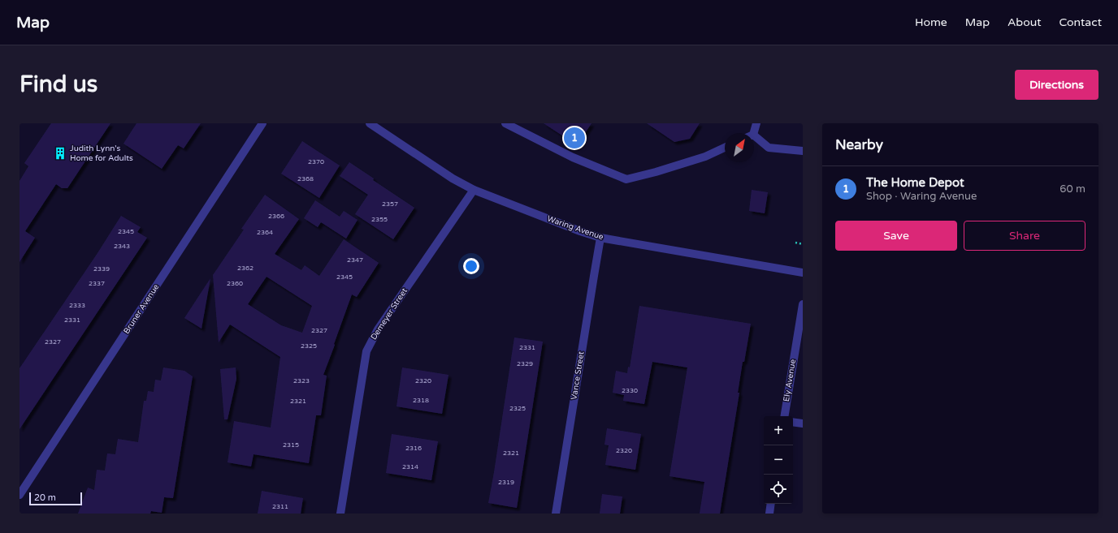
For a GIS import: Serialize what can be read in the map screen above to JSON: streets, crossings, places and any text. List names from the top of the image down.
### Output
{
  "streets": {
    "street": [
      "Waring Avenue",
      "Bruner Avenue",
      "Demeyer Street",
      "Vance Street",
      "Ely Avenue"
    ]
  },
  "crossings": [
    ["Waring Avenue", "Demeyer Street"],
    ["Waring Avenue", "Vance Street"]
  ],
  "places": {
    "building": ["Judith Lynn's Home for Adults"]
  },
  "house_numbers": [
    "2370",
    "2368",
    "2357",
    "2366",
    "2355",
    "2345",
    "2364",
    "2343",
    "2347",
    "2362",
    "2339",
    "2345",
    "2337",
    "2360",
    "2333",
    "2331",
    "2327",
    "2327",
    "2325",
    "2331",
    "2329",
    "2323",
    "2320",
    "2330",
    "2318",
    "2321",
    "2325",
    "2315",
    "2316",
    "2320",
    "2321",
    "2314",
    "2319",
    "2311"
  ],
  "scale_bar": "20 m",
  "north": "top right",
  "page": {
    "header": "Map",
    "nav": [
      "Home",
      "Map",
      "About",
      "Contact"
    ],
    "buttons": [
      "Directions",
      ["Save", "Share"]
    ],
    "title": "Find us",
    "heading": "Nearby",
    "pins": "1",
    "list": [
      {
        "mark": "1",
        "name": "The Home Depot",
        "note": "Shop · Waring Avenue",
        "value": "60 m"
      }
    ],
    "map_buttons": ["+", "−"],
    "scale": "20 m"
  }
}
